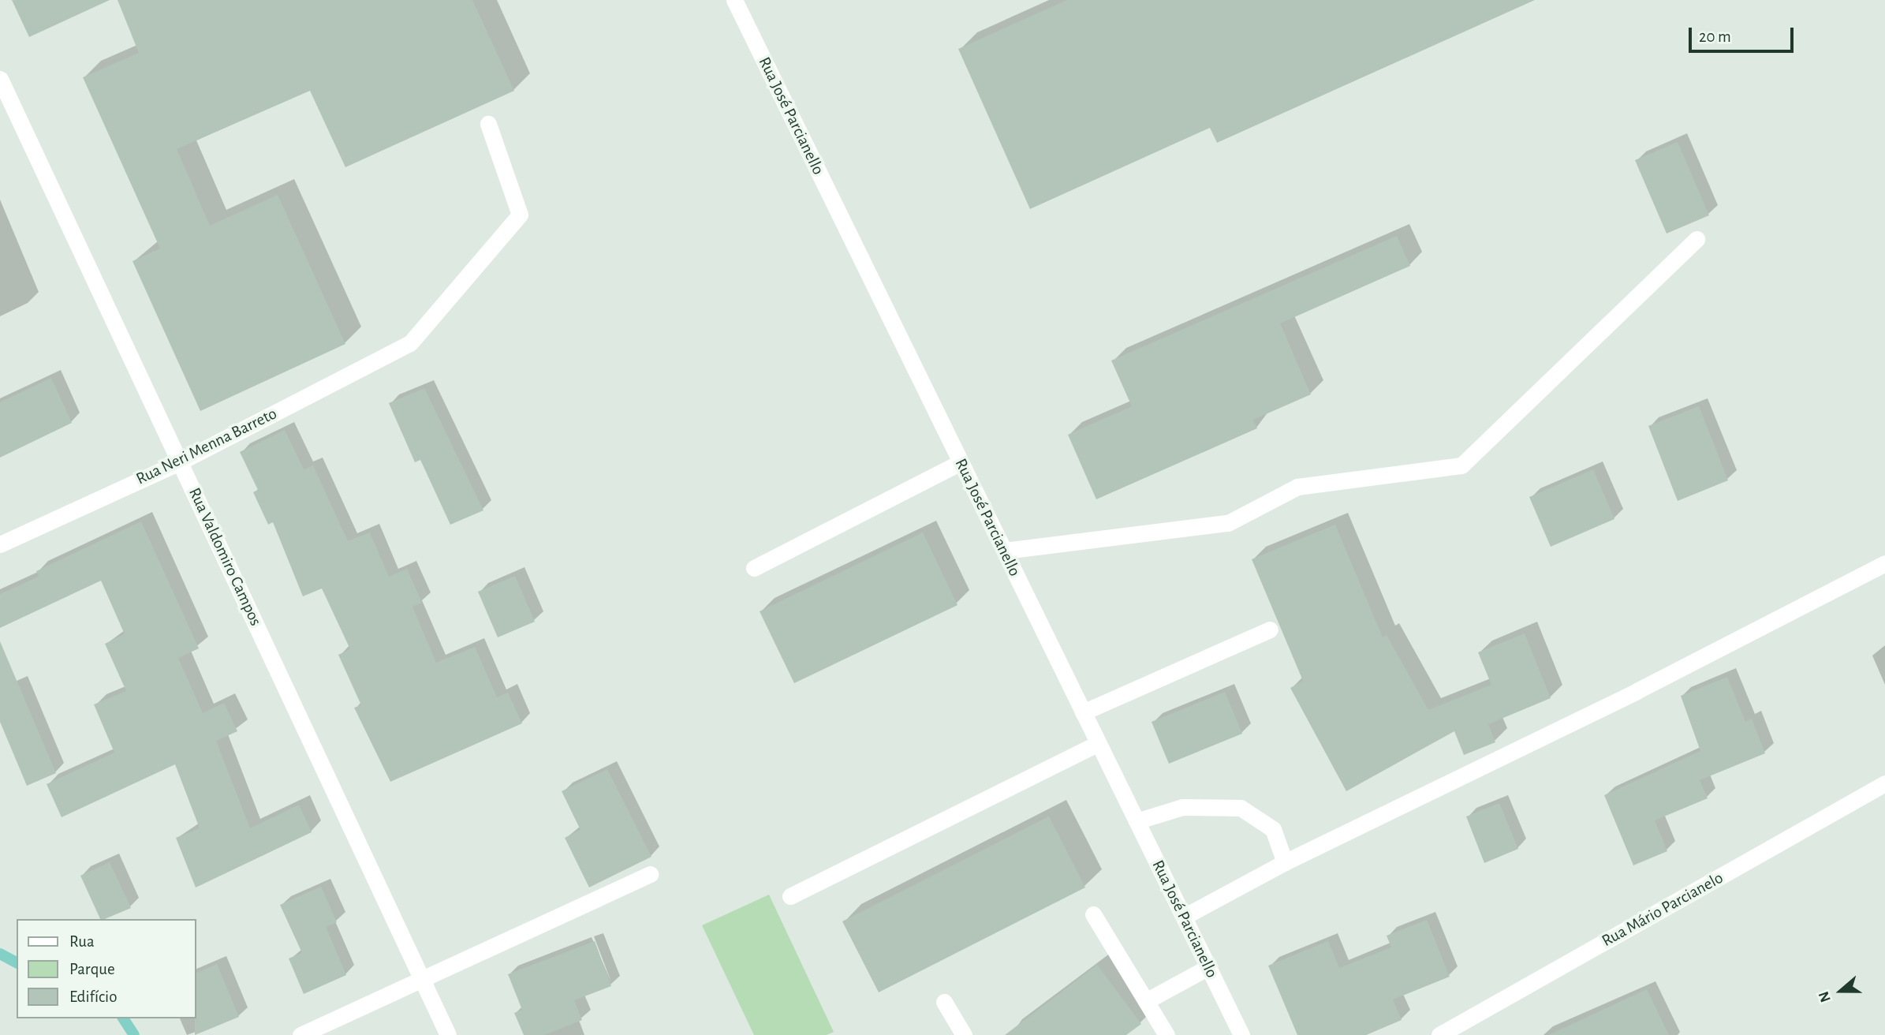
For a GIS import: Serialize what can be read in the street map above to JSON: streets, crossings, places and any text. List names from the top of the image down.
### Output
{
  "streets": {
    "street": [
      "Rua José Parcianello",
      "Rua Neri Menna Barreto",
      "Rua Valdomiro Campos",
      "Rua Mário Parcianelo"
    ]
  },
  "crossings": [
    ["Rua Neri Menna Barreto", "Rua Valdomiro Campos"]
  ],
  "legend": ["Rua", "Parque", "Edifício"],
  "scale_bar": "20 m",
  "north": "left"
}
